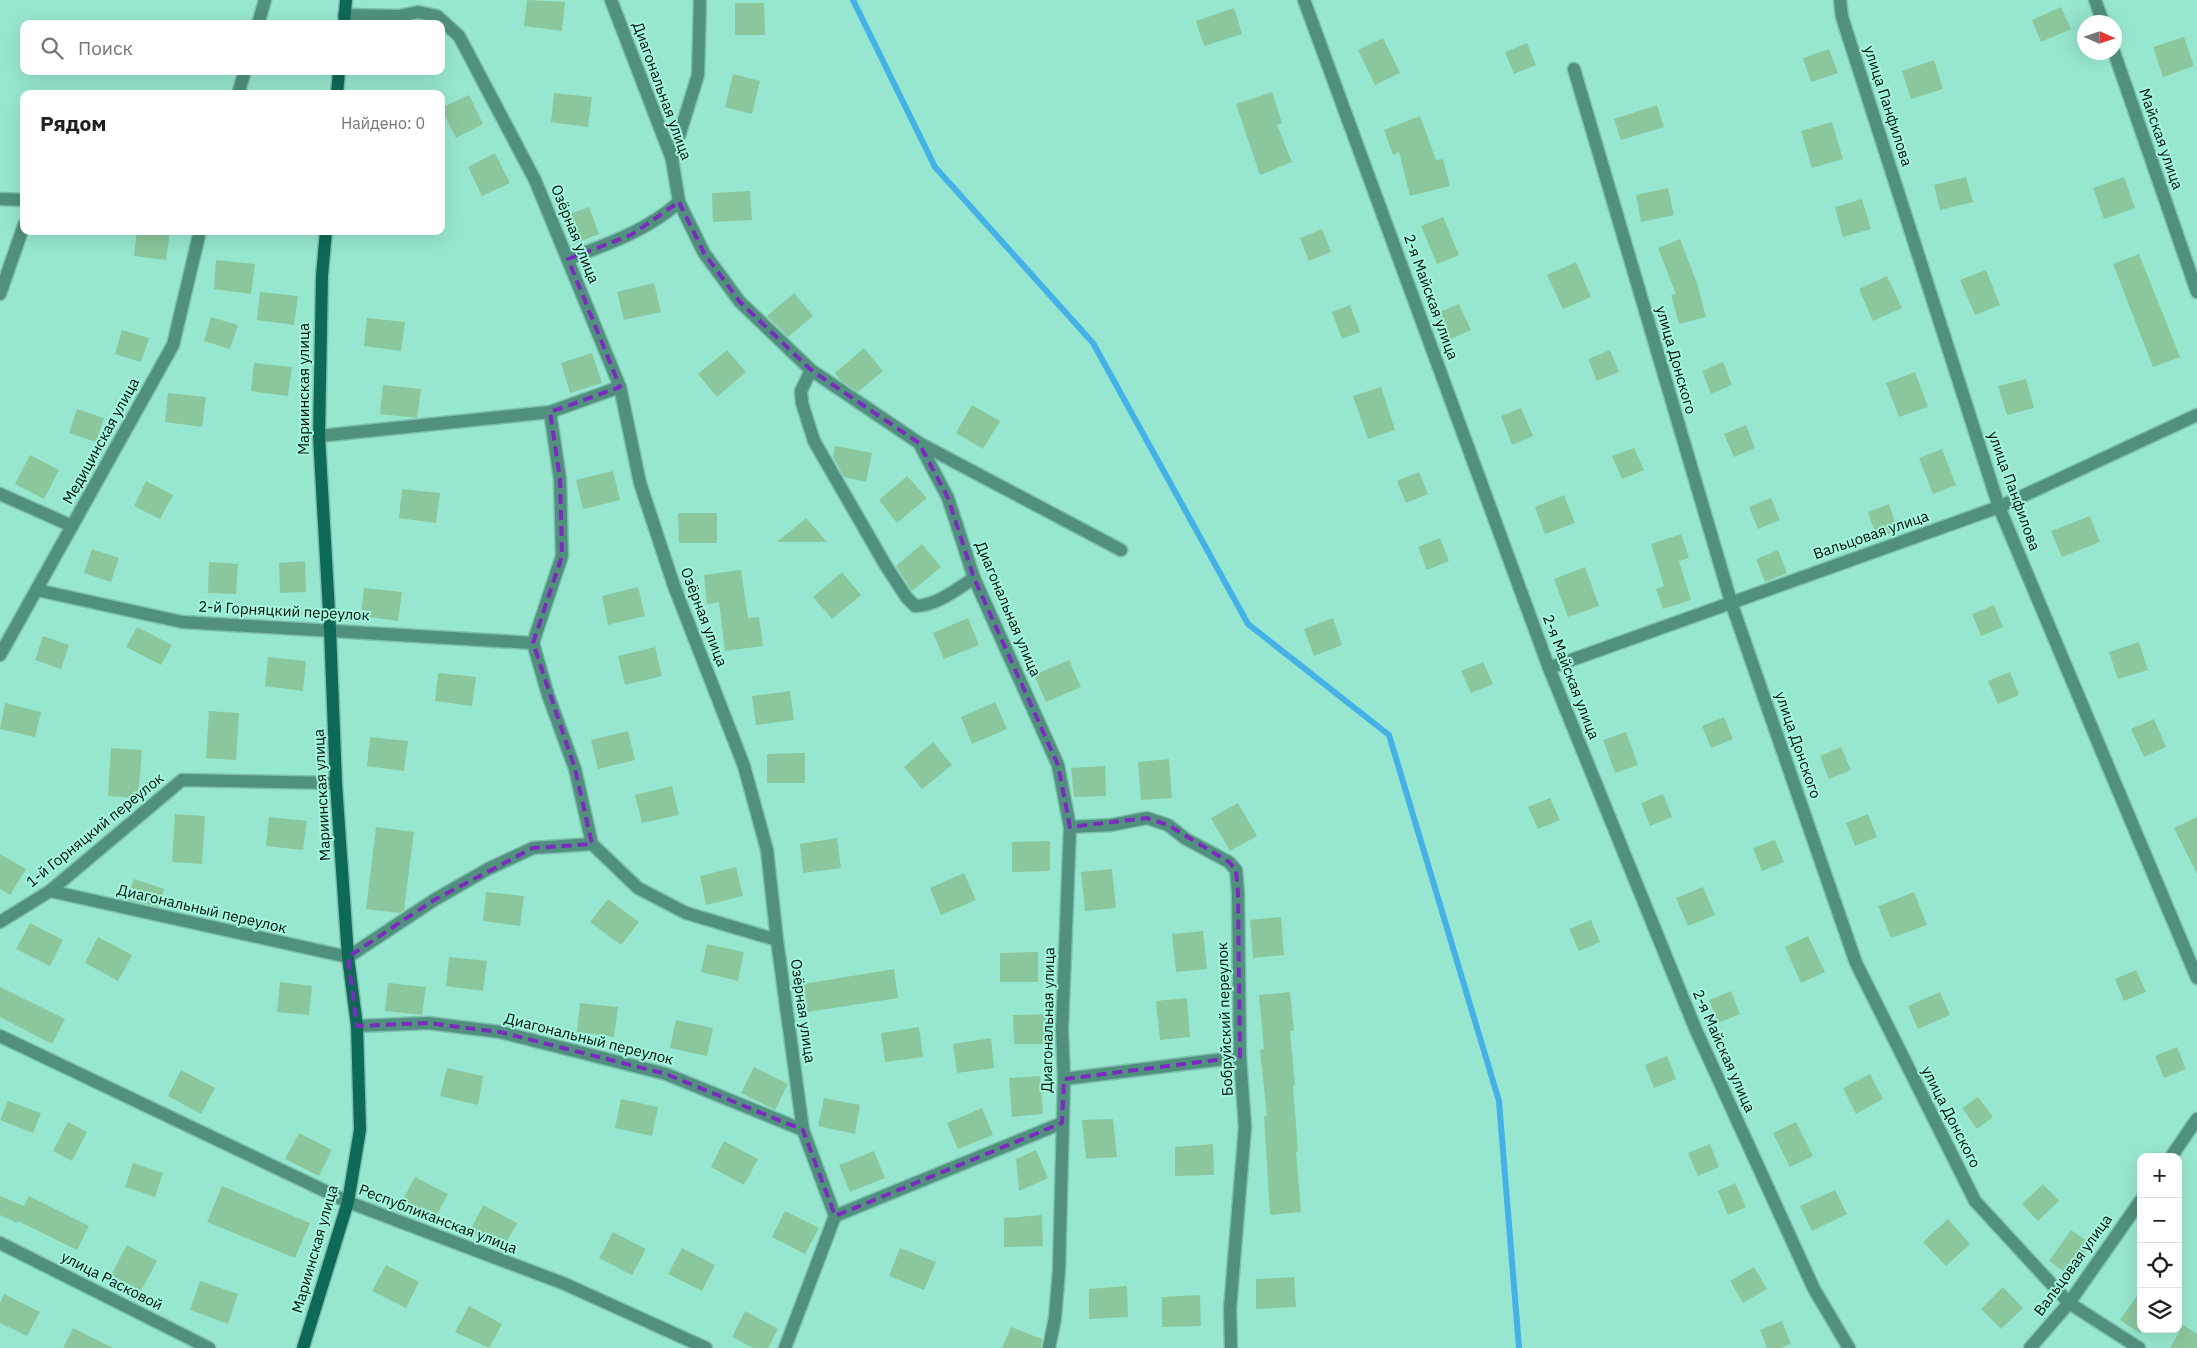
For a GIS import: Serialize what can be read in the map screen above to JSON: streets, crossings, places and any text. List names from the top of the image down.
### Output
{
  "streets": {
    "main road": ["Мариинская улица"],
    "street": [
      "Диагональная улица",
      "улица Панфилова",
      "Майская улица",
      "Озёрная улица",
      "2-я Майская улица",
      "улица Донского",
      "Медицинская улица",
      "Вальцовая улица",
      "2-й Горняцкий переулок",
      "1-й Горняцкий переулок",
      "Диагональный переулок",
      "Бобруйский переулок",
      "Республиканская улица",
      "улица Расковой"
    ]
  },
  "crossings": [
    ["Диагональная улица", "Бобруйский переулок"],
    ["улица Панфилова", "Вальцовая улица"],
    ["Озёрная улица", "Диагональный переулок"],
    ["2-я Майская улица", "Вальцовая улица"],
    ["улица Донского", "Вальцовая улица"],
    ["Мариинская улица", "2-й Горняцкий переулок"],
    ["Мариинская улица", "1-й Горняцкий переулок"],
    ["Мариинская улица", "Диагональный переулок"],
    ["Мариинская улица", "Республиканская улица"],
    ["Медицинская улица", "2-й Горняцкий переулок"],
    ["1-й Горняцкий переулок", "Диагональный переулок"]
  ],
  "north": "right",
  "page": {
    "search": "Поиск",
    "heading": ["Рядом", "Найдено: 0"],
    "map_buttons": ["+", "−"]
  }
}
